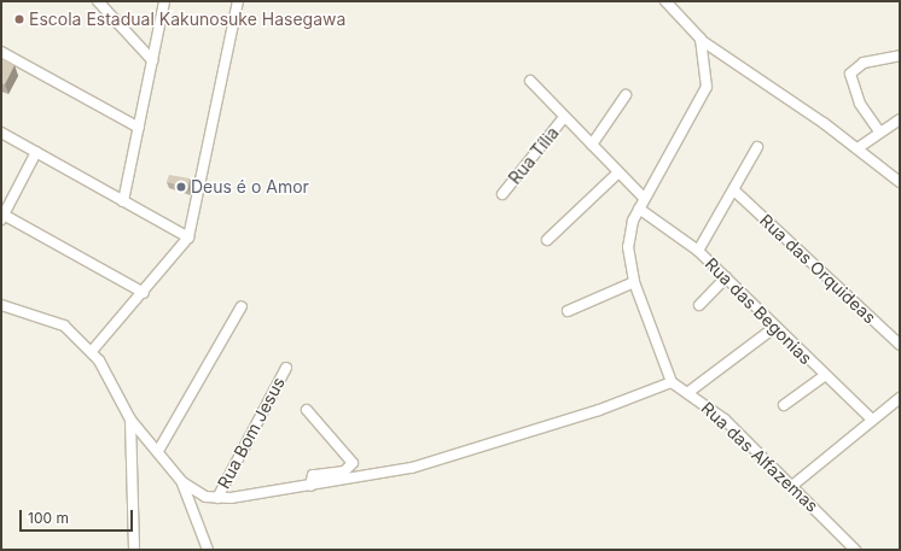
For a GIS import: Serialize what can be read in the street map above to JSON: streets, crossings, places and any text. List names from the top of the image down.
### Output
{
  "streets": {
    "street": [
      "Rua Tília",
      "Rua das Orquideas",
      "Rua das Begonias",
      "Rua Bom Jesus",
      "Rua das Alfazemas"
    ]
  },
  "places": ["Escola Estadual Kakunosuke Hasegawa", "Deus é o Amor"],
  "scale_bar": "100 m"
}
